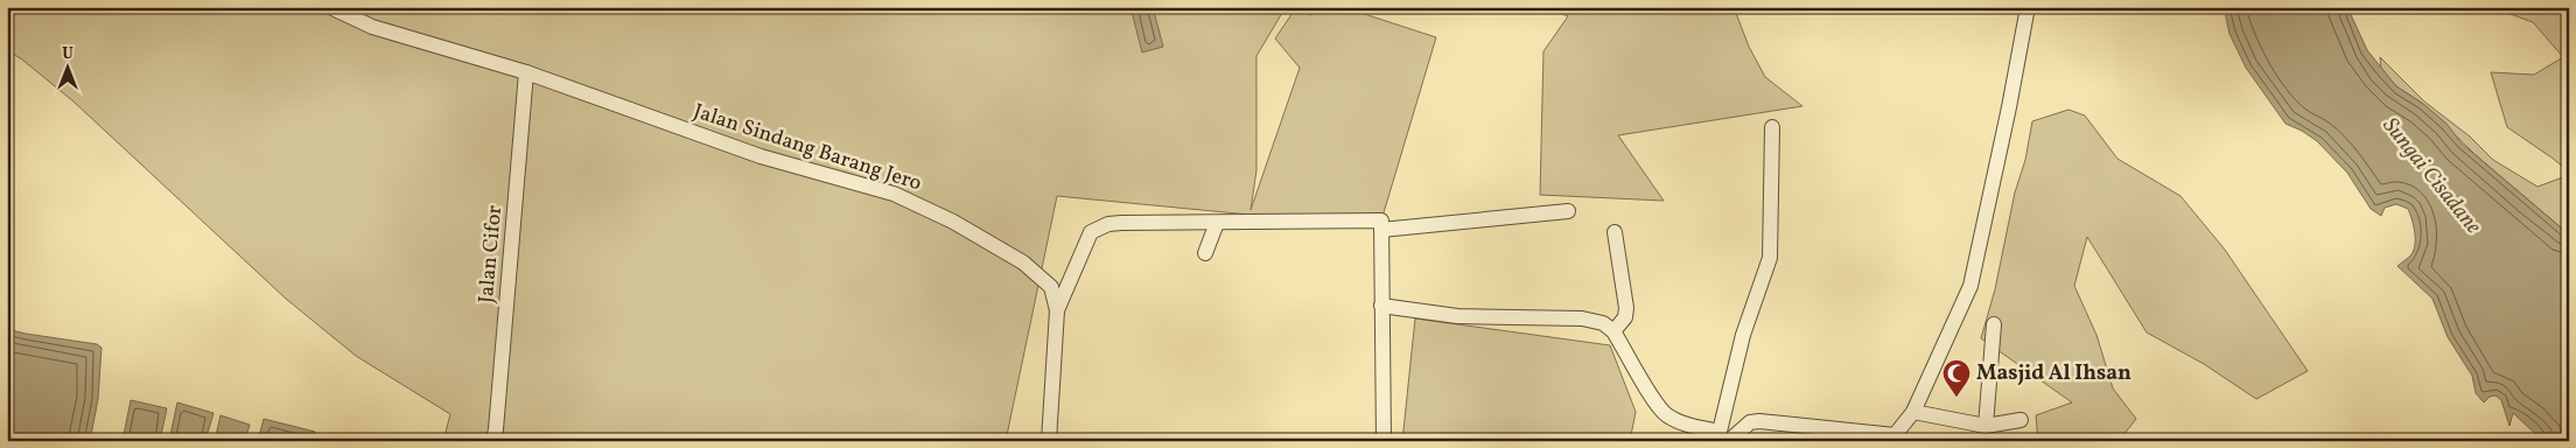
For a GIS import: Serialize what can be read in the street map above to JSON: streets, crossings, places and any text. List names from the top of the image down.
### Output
{
  "streets": {
    "street": ["Jalan Sindang Barang Jero", "Jalan Cifor"]
  },
  "crossings": [
    ["Jalan Sindang Barang Jero", "Jalan Cifor"]
  ],
  "water": ["Sungai Cisadane"],
  "places": {
    "mosque": ["Masjid Al Ihsan"]
  },
  "north": "top"
}
